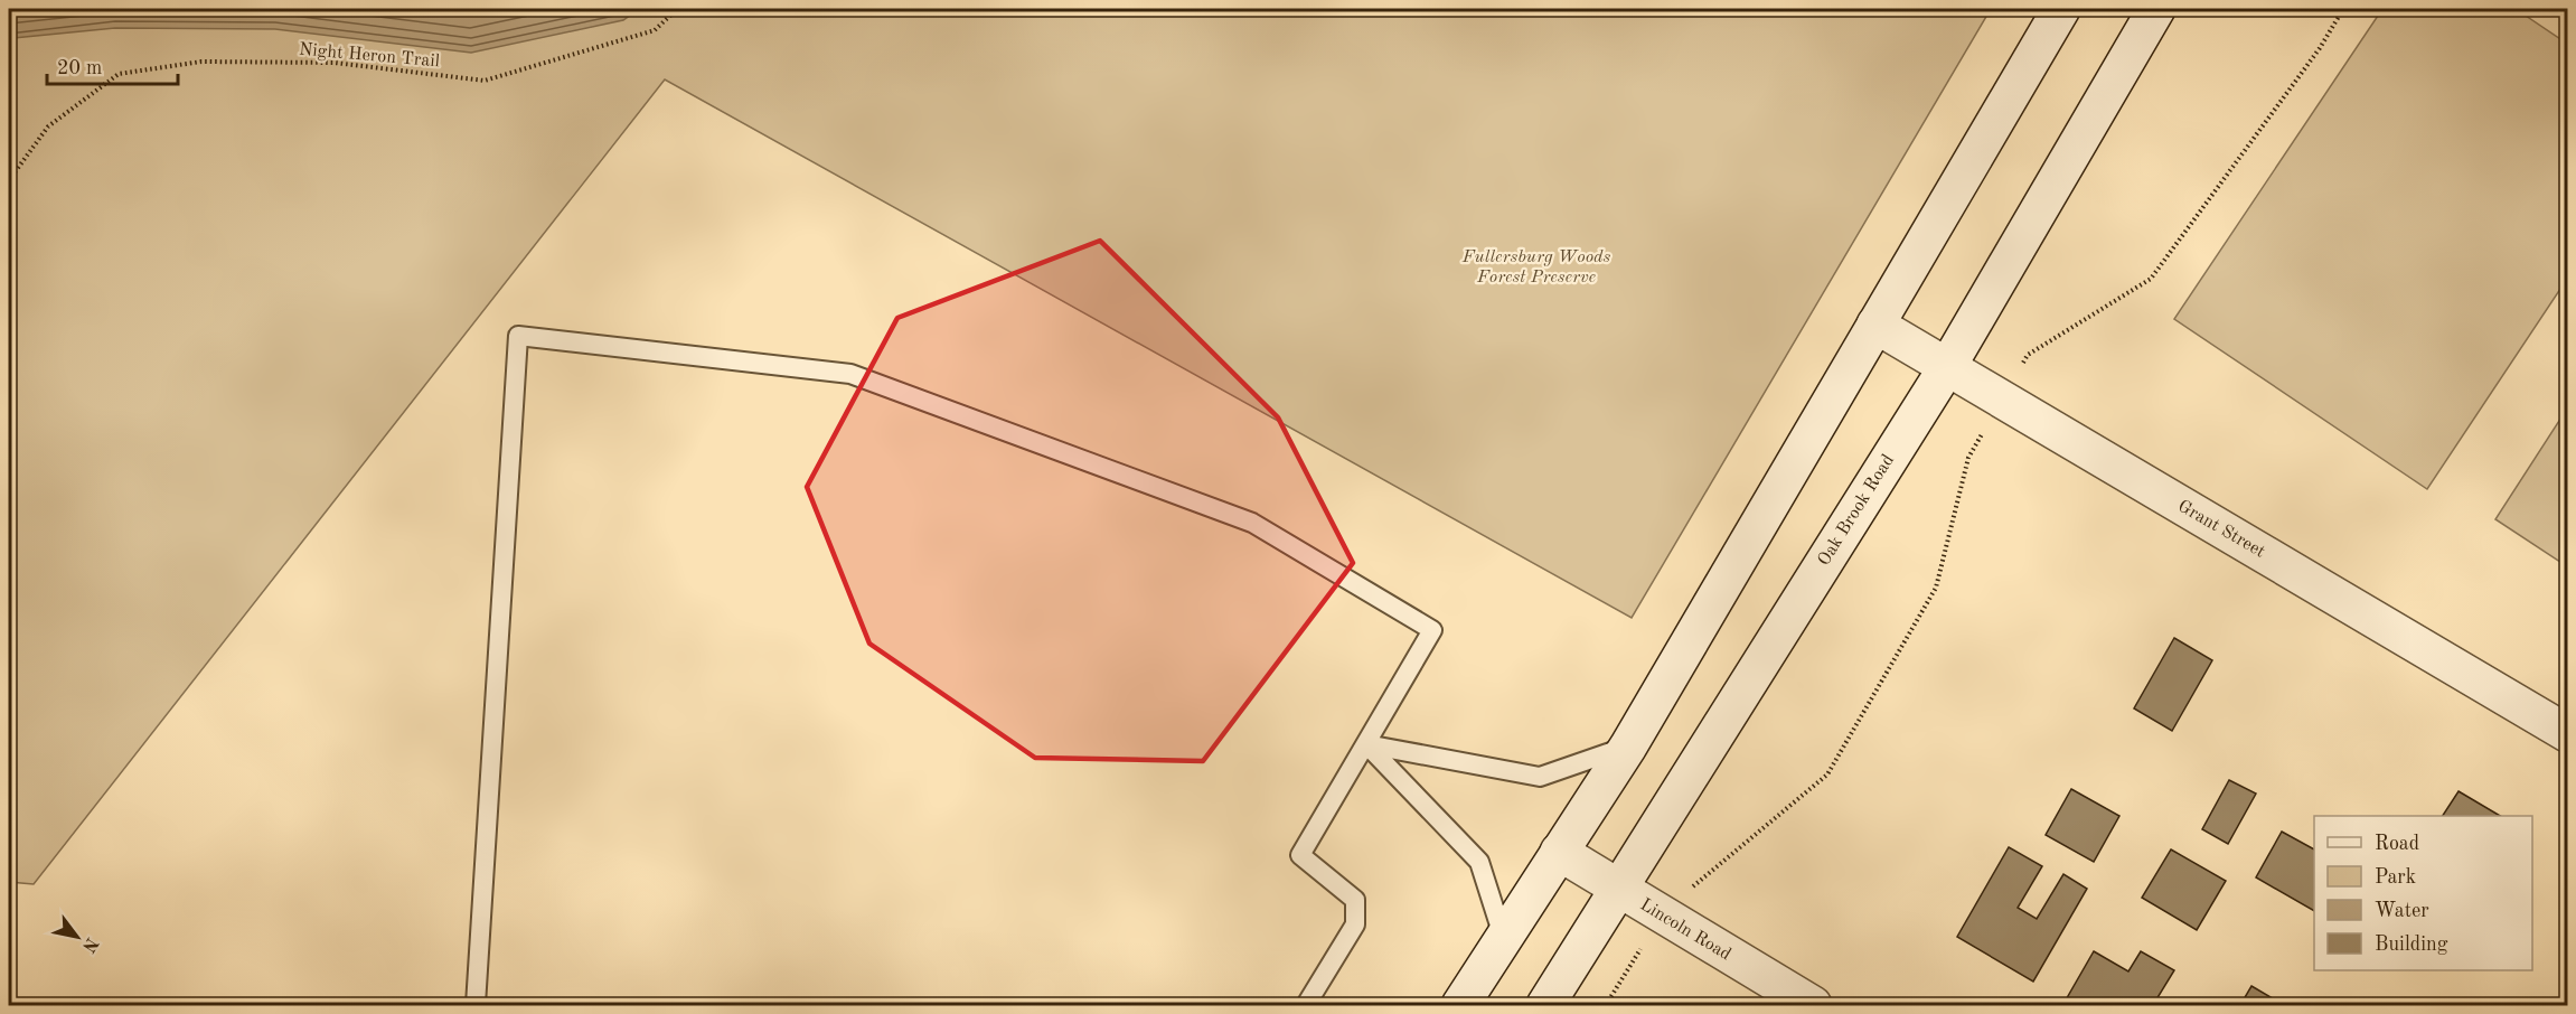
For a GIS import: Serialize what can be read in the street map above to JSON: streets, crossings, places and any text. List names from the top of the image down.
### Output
{
  "streets": {
    "main road": ["Oak Brook Road", "Grant Street", "Lincoln Road"],
    "path": ["Night Heron Trail"]
  },
  "crossings": [
    ["Oak Brook Road", "Grant Street"],
    ["Oak Brook Road", "Lincoln Road"]
  ],
  "parks": ["Fullersburg Woods Forest Preserve"],
  "legend": [
    "Road",
    "Park",
    "Water",
    "Building"
  ],
  "scale_bar": "20 m",
  "north": "bottom right"
}
